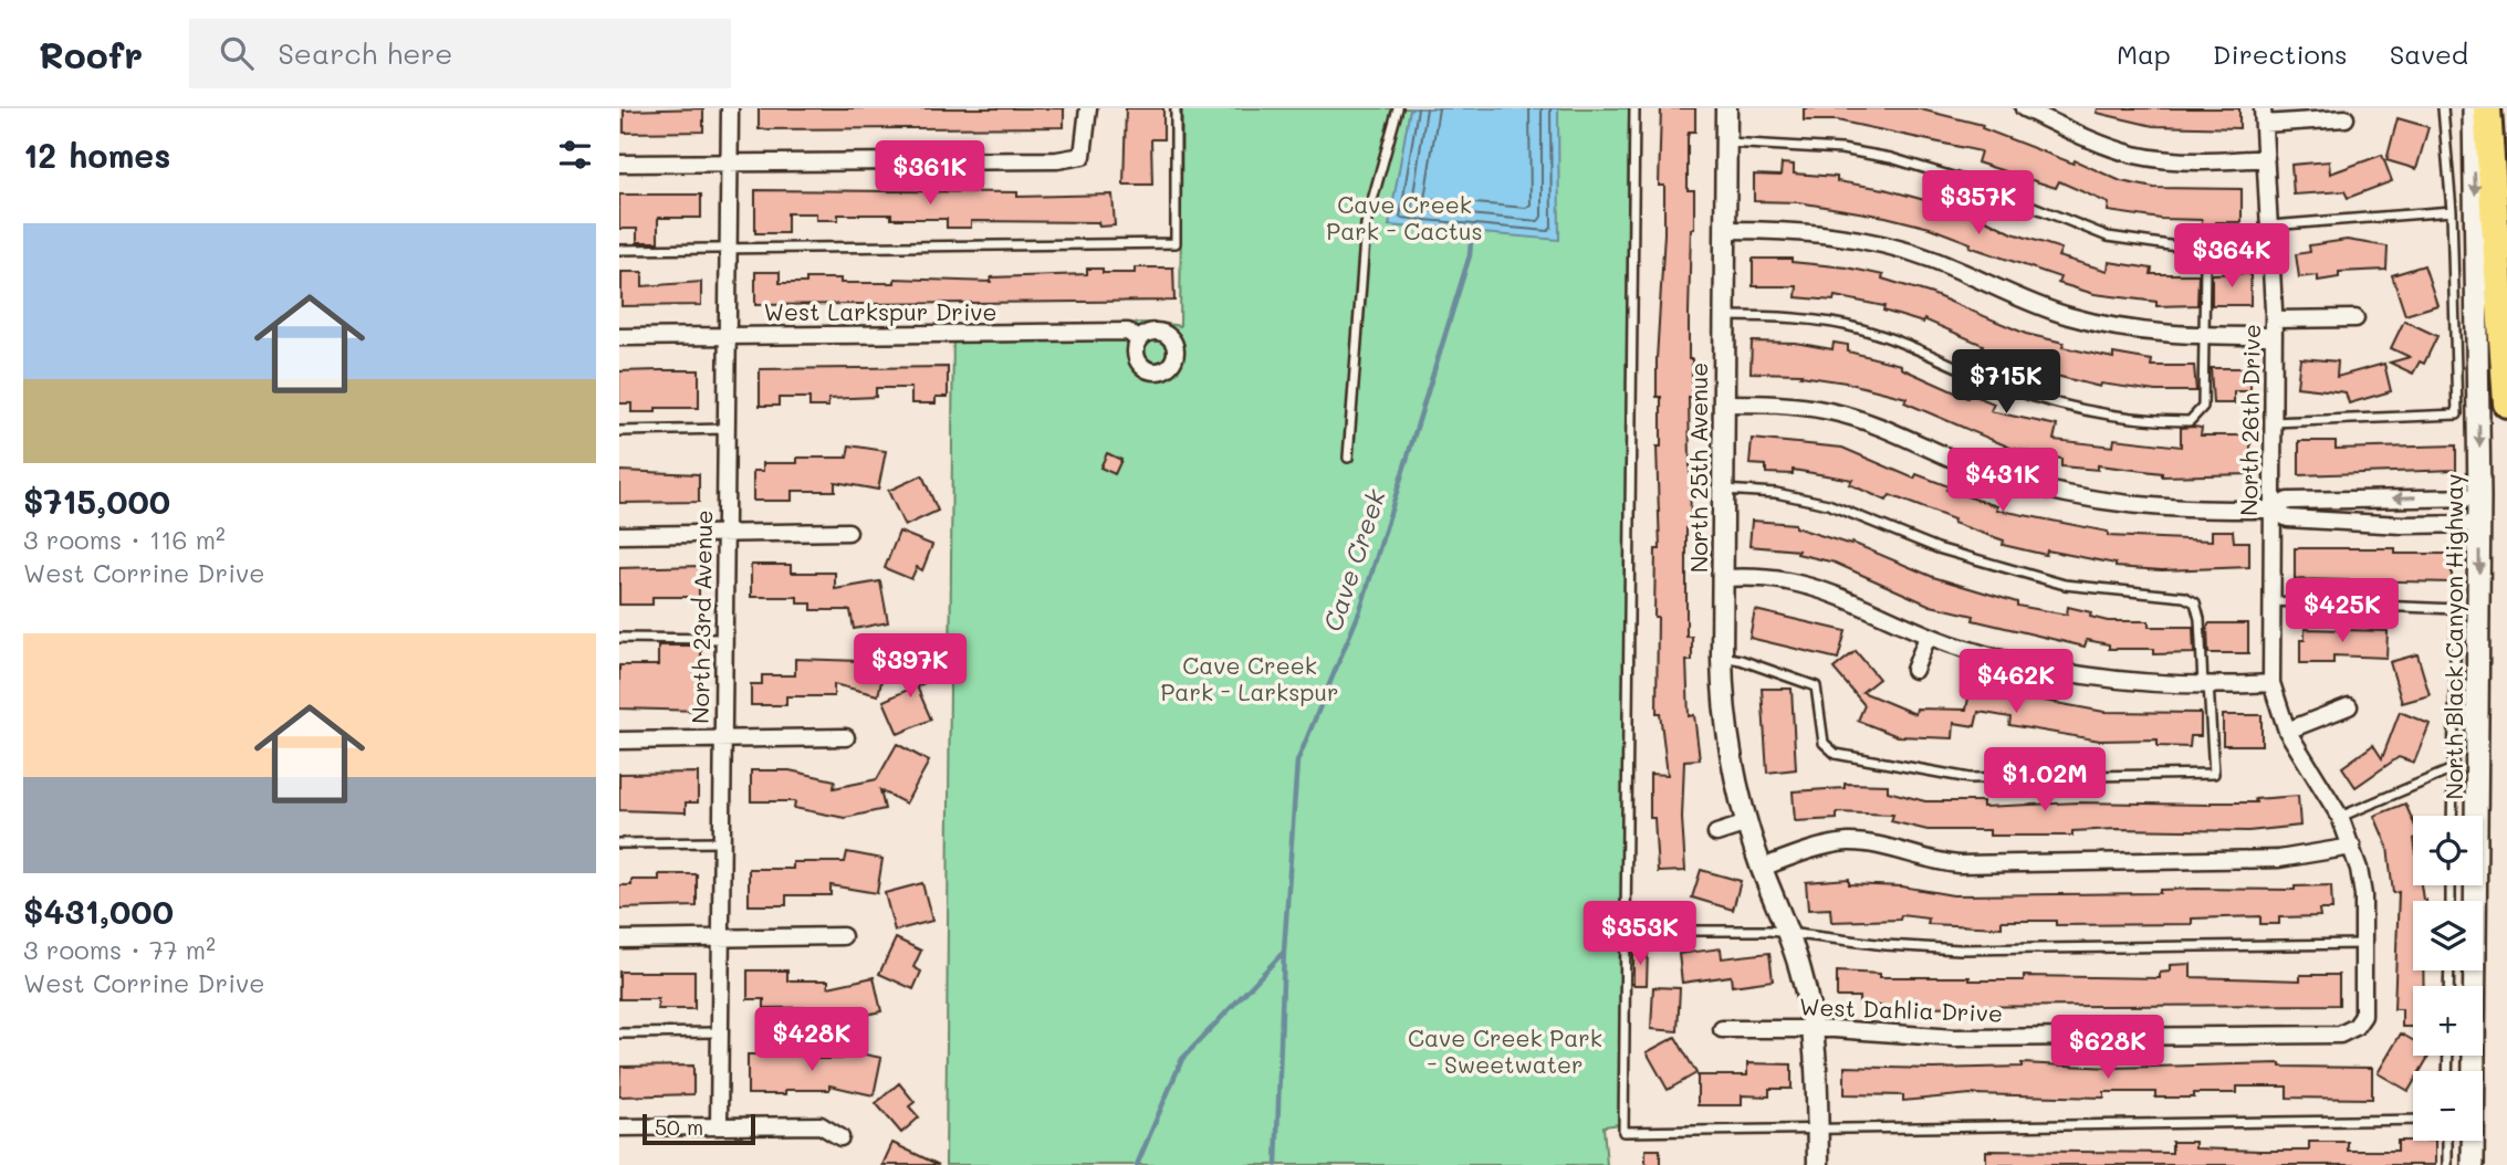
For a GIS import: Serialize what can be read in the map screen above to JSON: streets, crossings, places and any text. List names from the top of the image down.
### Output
{
  "streets": {
    "main road": ["North Black Canyon Highway"],
    "street": [
      "West Larkspur Drive",
      "North 26th Drive",
      "North 25th Avenue",
      "North 23rd Avenue",
      "West Dahlia Drive"
    ]
  },
  "crossings": [
    ["West Larkspur Drive", "North 23rd Avenue"],
    ["North 26th Drive", "West Dahlia Drive"],
    ["North 25th Avenue", "West Dahlia Drive"]
  ],
  "one_way": ["North Black Canyon Highway"],
  "water": ["Cave Creek"],
  "parks": ["Cave Creek Park - Cactus", "Cave Creek Park - Larkspur", "Cave Creek Park - Sweetwater"],
  "scale_bar": "50 m",
  "page": {
    "header": "Roofr",
    "search": "Search here",
    "nav": ["Map", "Directions", "Saved"],
    "heading": "12 homes",
    "price": [
      "$361K",
      "$357K",
      "$364K",
      "$715K",
      "$431K",
      "$425K",
      "$397K",
      "$462K",
      "$1.02M",
      "$353K",
      "$428K",
      "$628K"
    ],
    "list": [
      {
        "name": "$715,000",
        "note": "3 rooms · 116 m² · West Corrine Drive"
      },
      {
        "name": "$431,000",
        "note": "3 rooms · 77 m² · West Corrine Drive"
      }
    ],
    "map_buttons": ["+", "−"],
    "scale": "50 m"
  }
}
